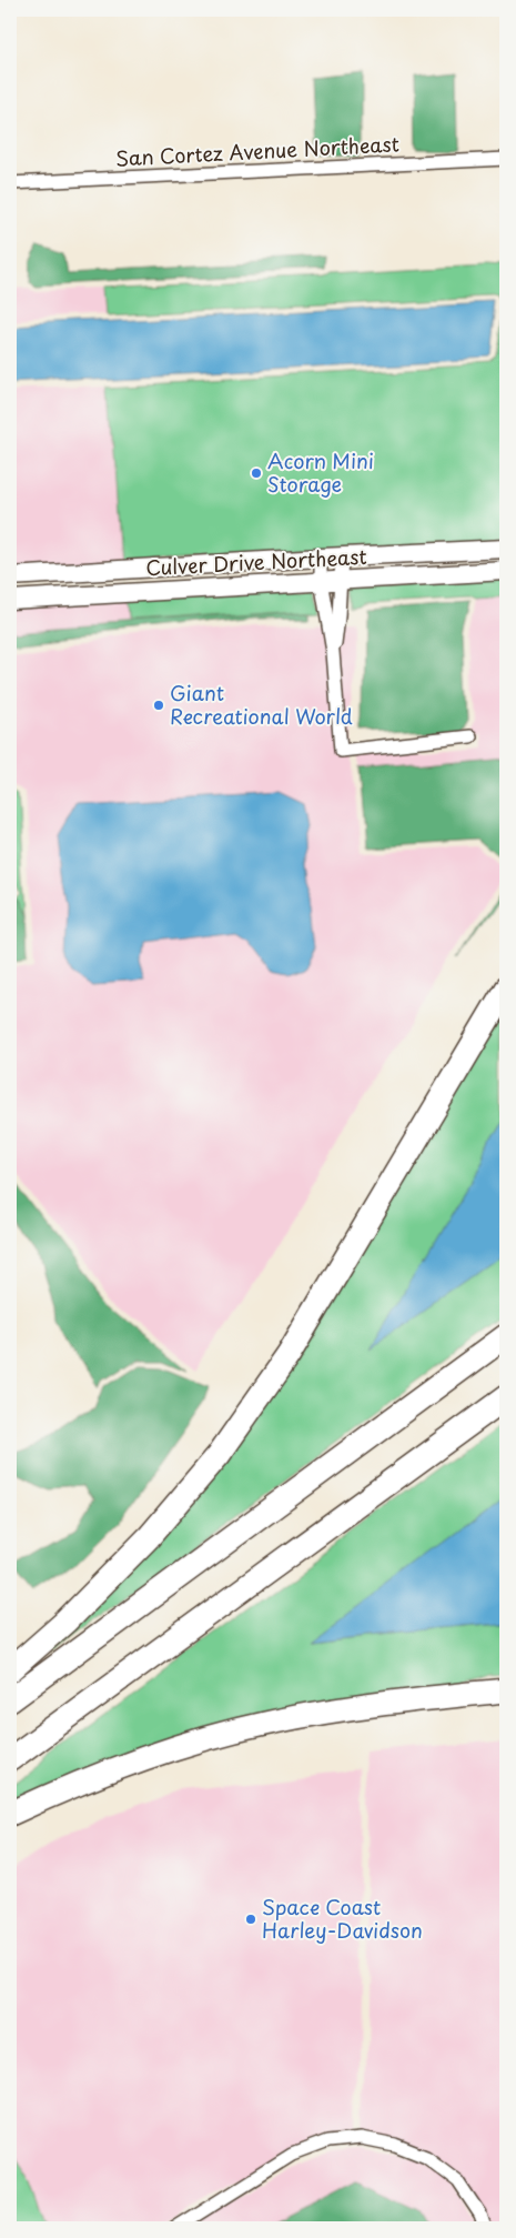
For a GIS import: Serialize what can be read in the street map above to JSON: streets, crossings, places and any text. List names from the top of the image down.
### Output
{
  "streets": {
    "street": ["San Cortez Avenue Northeast", "Culver Drive Northeast"]
  },
  "places": ["Acorn Mini Storage", "Giant Recreational World", "Space Coast Harley-Davidson"]
}
